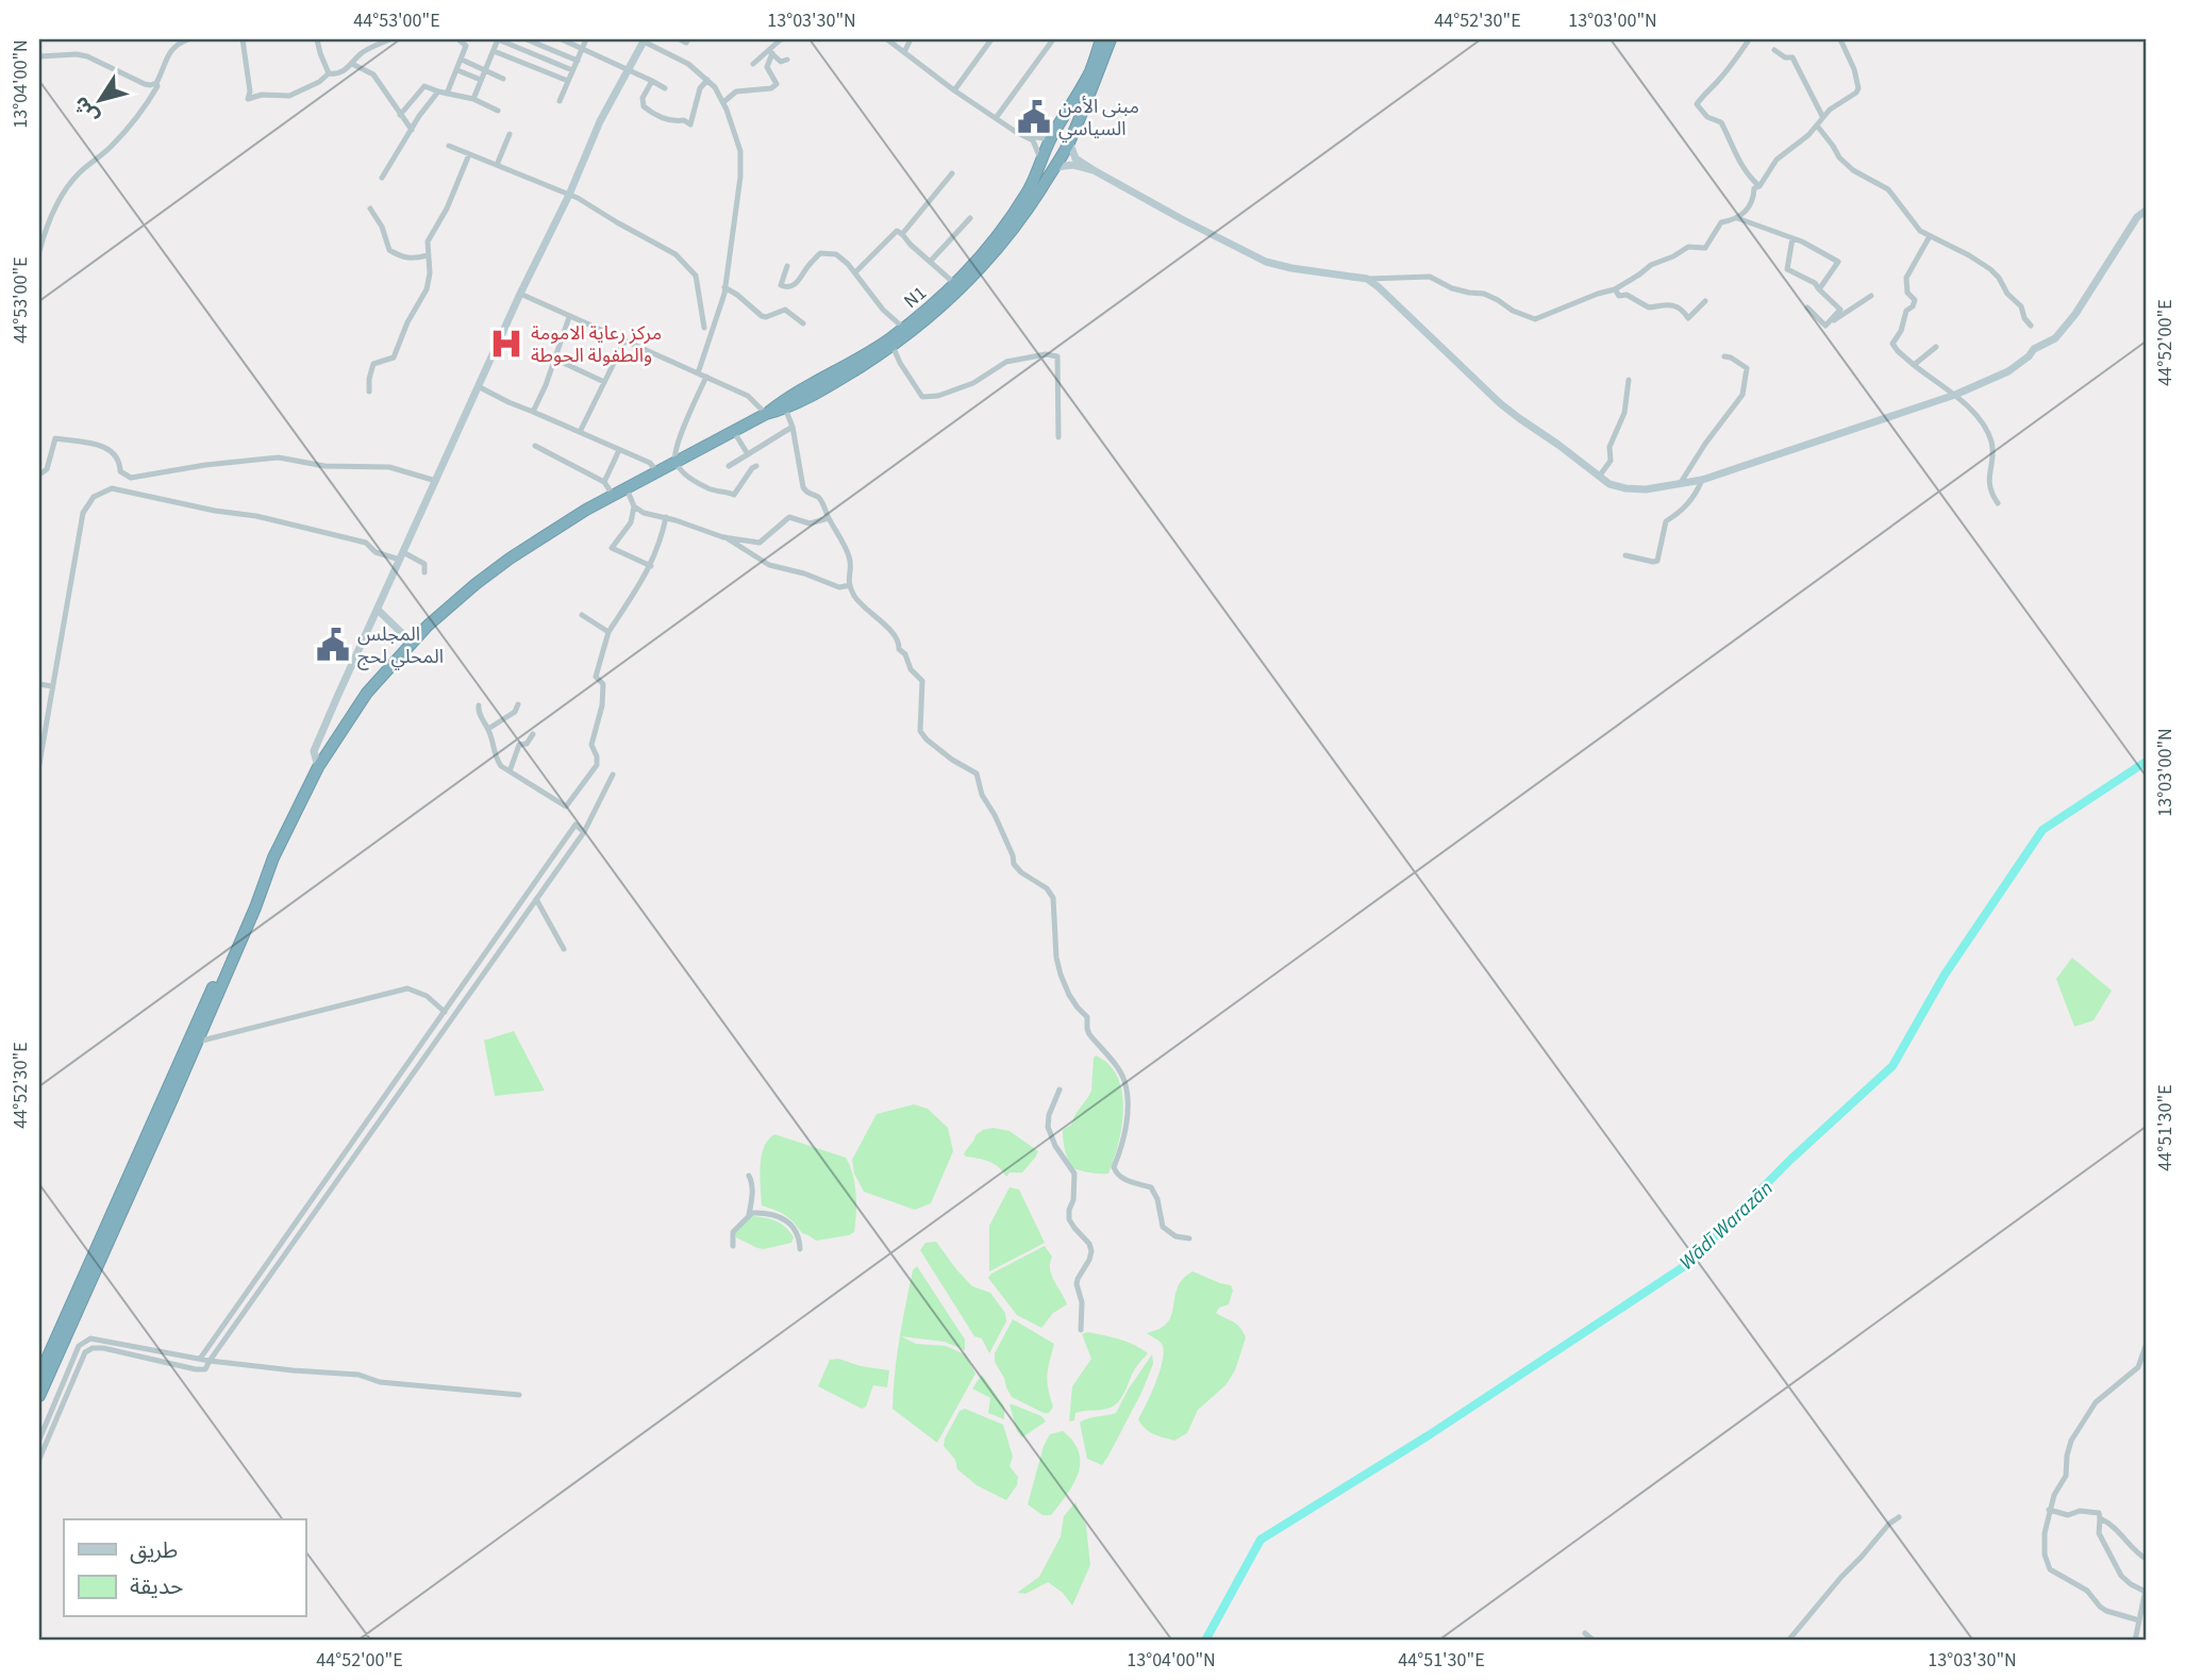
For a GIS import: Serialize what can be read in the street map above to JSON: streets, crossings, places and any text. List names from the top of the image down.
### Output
{
  "streets": {
    "highway": ["N1"]
  },
  "water": ["Wādī Warazān"],
  "places": {
    "public building": ["مبنى الأمن السياسي", "المجلس المحلي لحج"],
    "hospital": ["مركز رعاية الامومة والطفولة الحوطة"]
  },
  "legend": ["طريق", "حديقة"],
  "north": "bottom left",
  "coordinates": [
    "44°53'00\"E",
    "13°03'30\"N",
    "44°52'30\"E",
    "13°03'00\"N",
    "13°04'00\"N",
    "44°52'00\"E",
    "44°51'30\"E"
  ]
}
